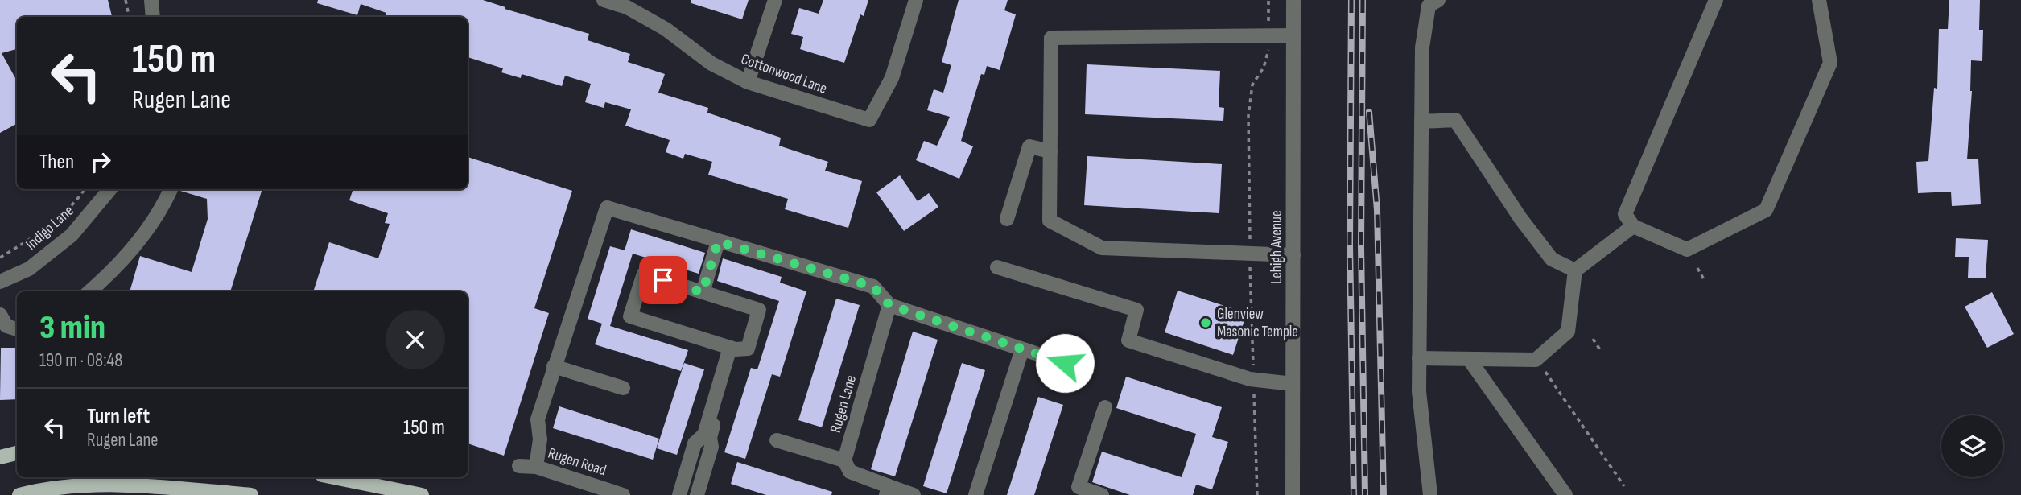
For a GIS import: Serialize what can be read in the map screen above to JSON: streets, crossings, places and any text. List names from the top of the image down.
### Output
{
  "streets": {
    "street": [
      "Cottonwood Lane",
      "Indigo Lane",
      "Lehigh Avenue",
      "Rugen Lane",
      "Rugen Road"
    ]
  },
  "places": ["Glenview Masonic Temple"],
  "page": {
    "turn": ["150 m", "Rugen Lane"],
    "then": "Then",
    "heading": ["3 min", "190 m · 08:48"],
    "list": [
      {
        "name": "Turn left",
        "note": "Rugen Lane",
        "value": "150 m"
      }
    ]
  }
}
